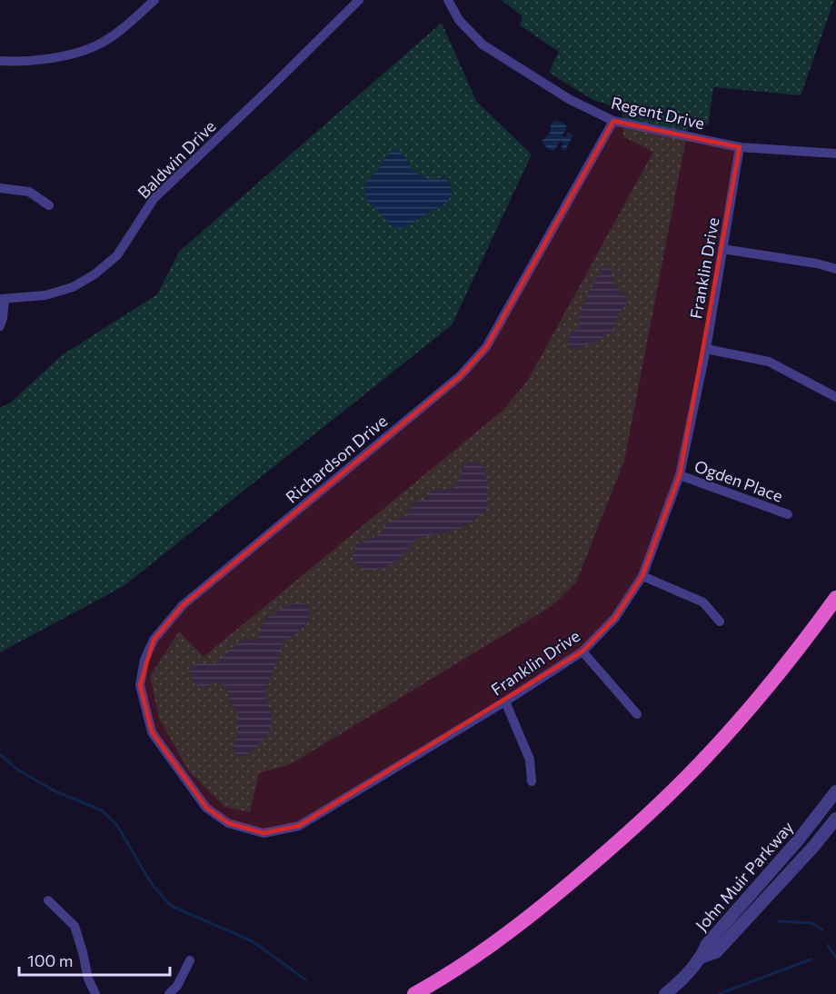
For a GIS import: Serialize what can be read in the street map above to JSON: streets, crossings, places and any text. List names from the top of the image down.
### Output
{
  "streets": {
    "street": [
      "Regent Drive",
      "Baldwin Drive",
      "Franklin Drive",
      "Richardson Drive",
      "Ogden Place",
      "John Muir Parkway"
    ]
  },
  "crossings": [
    ["Regent Drive", "Franklin Drive"],
    ["Regent Drive", "Richardson Drive"],
    ["Franklin Drive", "Richardson Drive"],
    ["Franklin Drive", "Ogden Place"]
  ],
  "scale_bar": "100 m"
}
